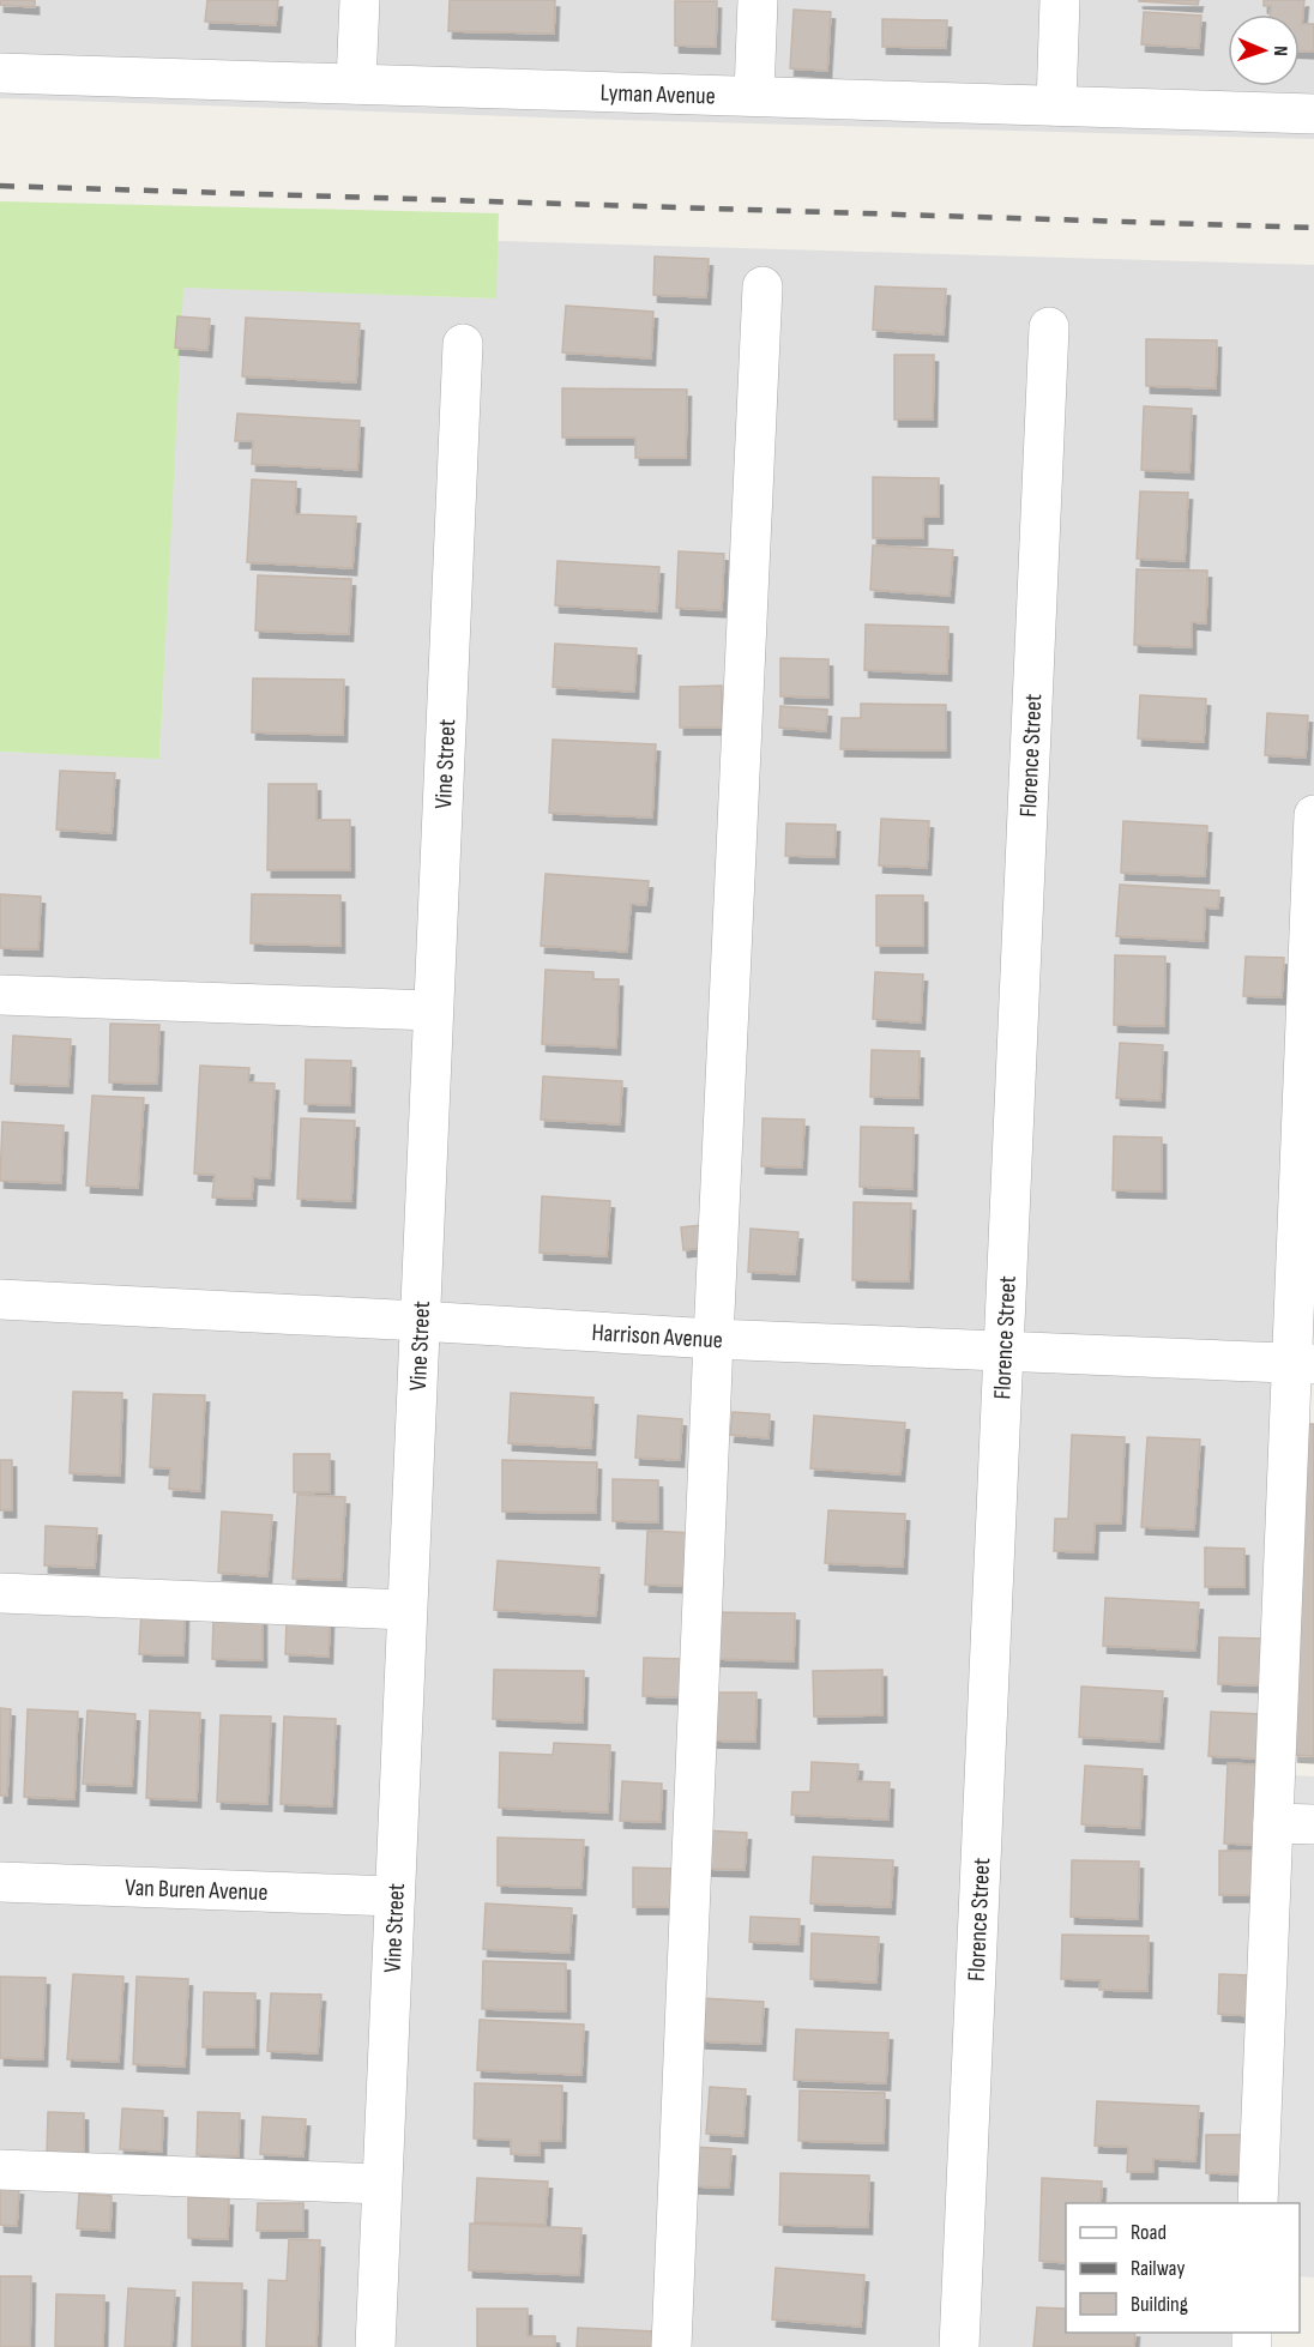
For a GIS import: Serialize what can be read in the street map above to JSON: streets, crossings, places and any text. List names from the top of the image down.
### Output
{
  "streets": {
    "street": [
      "Lyman Avenue",
      "Florence Street",
      "Vine Street",
      "Harrison Avenue",
      "Van Buren Avenue"
    ]
  },
  "crossings": [
    ["Florence Street", "Harrison Avenue"],
    ["Vine Street", "Harrison Avenue"],
    ["Vine Street", "Van Buren Avenue"]
  ],
  "legend": ["Road", "Railway", "Building"],
  "north": "right"
}
